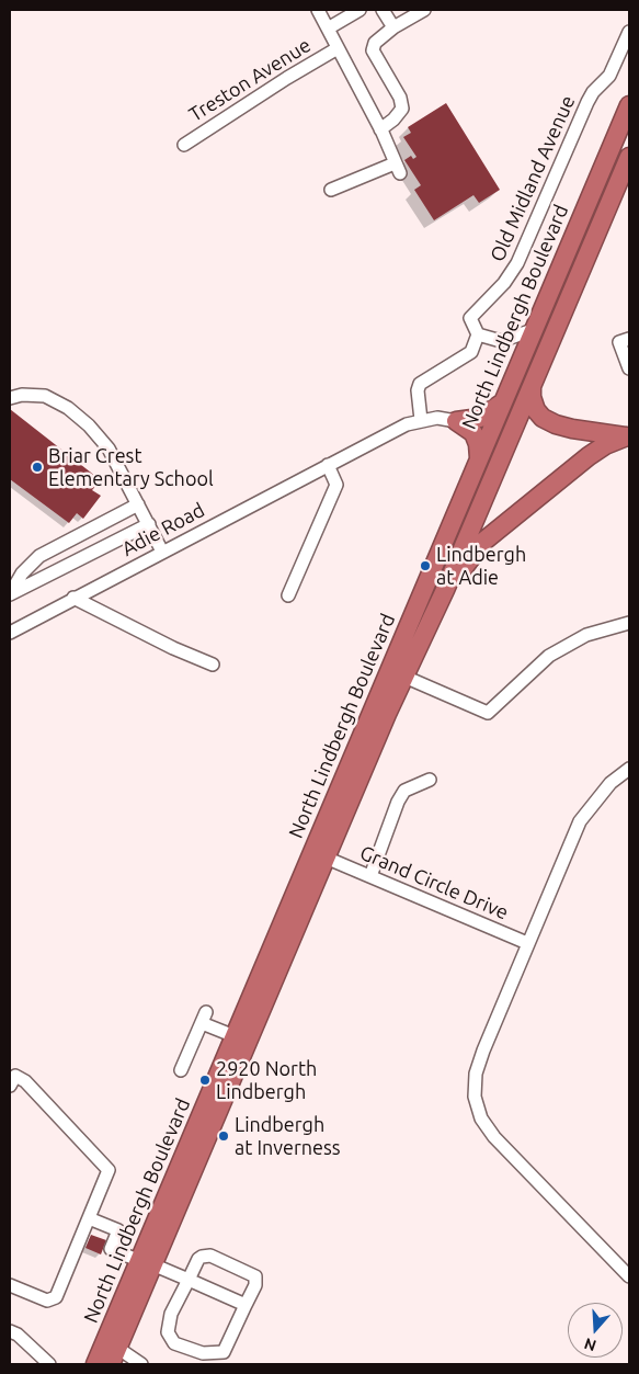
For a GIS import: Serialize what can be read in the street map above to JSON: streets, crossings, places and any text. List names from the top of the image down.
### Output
{
  "streets": {
    "highway": ["North Lindbergh Boulevard"],
    "street": [
      "Treston Avenue",
      "Old Midland Avenue",
      "Adie Road",
      "Grand Circle Drive"
    ]
  },
  "crossings": [
    ["North Lindbergh Boulevard", "Grand Circle Drive"]
  ],
  "places": [
    "Briar Crest Elementary School",
    "Lindbergh at Adie",
    "2920 North Lindbergh",
    "Lindbergh at Inverness"
  ],
  "north": "bottom"
}
